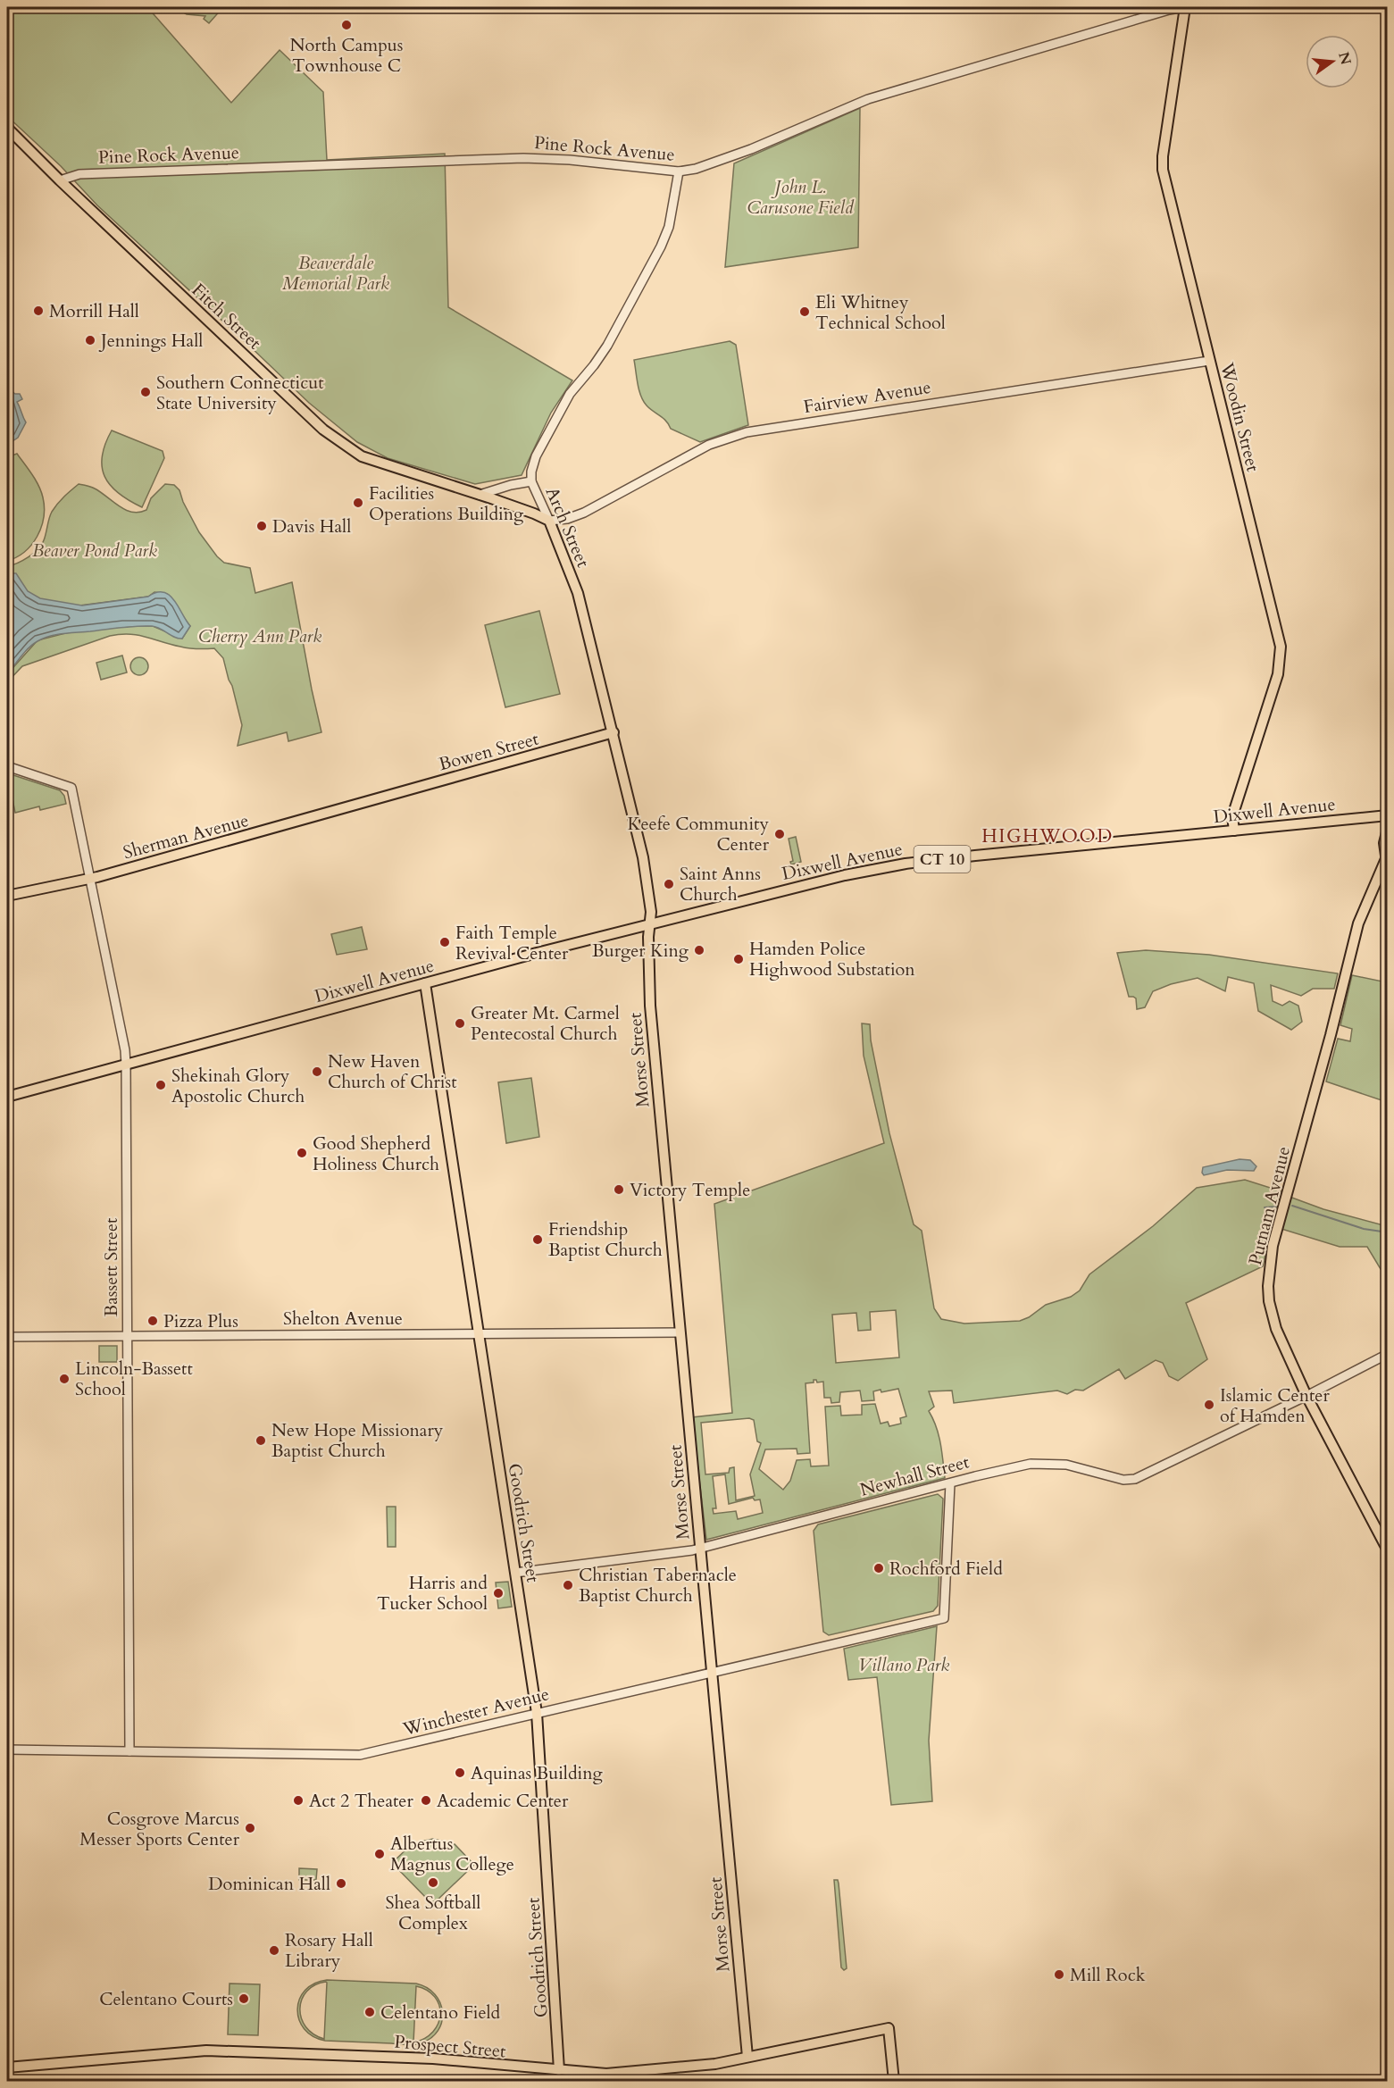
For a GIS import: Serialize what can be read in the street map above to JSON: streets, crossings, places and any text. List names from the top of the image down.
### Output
{
  "streets": {
    "main road": [
      "Fitch Street",
      "Woodin Street",
      "Arch Street",
      "Bowen Street",
      "Dixwell Avenue",
      "Sherman Avenue",
      "CT 10",
      "Morse Street",
      "Putnam Avenue",
      "Goodrich Street",
      "Prospect Street"
    ],
    "street": [
      "Pine Rock Avenue",
      "Fairview Avenue",
      "Bassett Street",
      "Shelton Avenue",
      "Newhall Street",
      "Winchester Avenue"
    ]
  },
  "crossings": [
    ["Pine Rock Avenue", "Fitch Street"],
    ["Pine Rock Avenue", "Woodin Street"],
    ["Pine Rock Avenue", "Arch Street"],
    ["Fitch Street", "Fairview Avenue"],
    ["Fitch Street", "Arch Street"],
    ["Fairview Avenue", "Woodin Street"],
    ["Fairview Avenue", "Arch Street"],
    ["Woodin Street", "Dixwell Avenue"],
    ["Arch Street", "Bowen Street"],
    ["Arch Street", "Dixwell Avenue"],
    ["Arch Street", "Morse Street"],
    ["Bowen Street", "Sherman Avenue"],
    ["Dixwell Avenue", "Morse Street"],
    ["Dixwell Avenue", "Bassett Street"],
    ["Dixwell Avenue", "Goodrich Street"],
    ["Sherman Avenue", "Bassett Street"],
    ["Morse Street", "Shelton Avenue"],
    ["Morse Street", "Newhall Street"],
    ["Morse Street", "Winchester Avenue"],
    ["Morse Street", "Prospect Street"],
    ["Putnam Avenue", "Newhall Street"],
    ["Bassett Street", "Shelton Avenue"],
    ["Bassett Street", "Winchester Avenue"],
    ["Shelton Avenue", "Goodrich Street"],
    ["Newhall Street", "Goodrich Street"],
    ["Newhall Street", "Winchester Avenue"],
    ["Goodrich Street", "Winchester Avenue"],
    ["Goodrich Street", "Prospect Street"]
  ],
  "districts": ["HIGHWOOD"],
  "parks": [
    "John L. Carusone Field",
    "Beaverdale Memorial Park",
    "Beaver Pond Park",
    "Cherry Ann Park",
    "Villano Park"
  ],
  "places": [
    "North Campus Townhouse C",
    "Morrill Hall",
    "Eli Whitney Technical School",
    "Jennings Hall",
    "Southern Connecticut State University",
    "Facilities Operations Building",
    "Davis Hall",
    "Keefe Community Center",
    "Saint Anns Church",
    "Faith Temple Revival Center",
    "Burger King",
    "Hamden Police Highwood Substation",
    "Greater Mt. Carmel Pentecostal Church",
    "New Haven Church of Christ",
    "Shekinah Glory Apostolic Church",
    "Good Shepherd Holiness Church",
    "Victory Temple",
    "Friendship Baptist Church",
    "Pizza Plus",
    "Lincoln-Bassett School",
    "Islamic Center of Hamden",
    "New Hope Missionary Baptist Church",
    "Rochford Field",
    "Christian Tabernacle Baptist Church",
    "Harris and Tucker School",
    "Aquinas Building",
    "Act 2 Theater",
    "Academic Center",
    "Cosgrove Marcus Messer Sports Center",
    "Albertus Magnus College",
    "Shea Softball Complex",
    "Dominican Hall",
    "Rosary Hall Library",
    "Mill Rock",
    "Celentano Courts",
    "Celentano Field"
  ],
  "north": "right"
}
